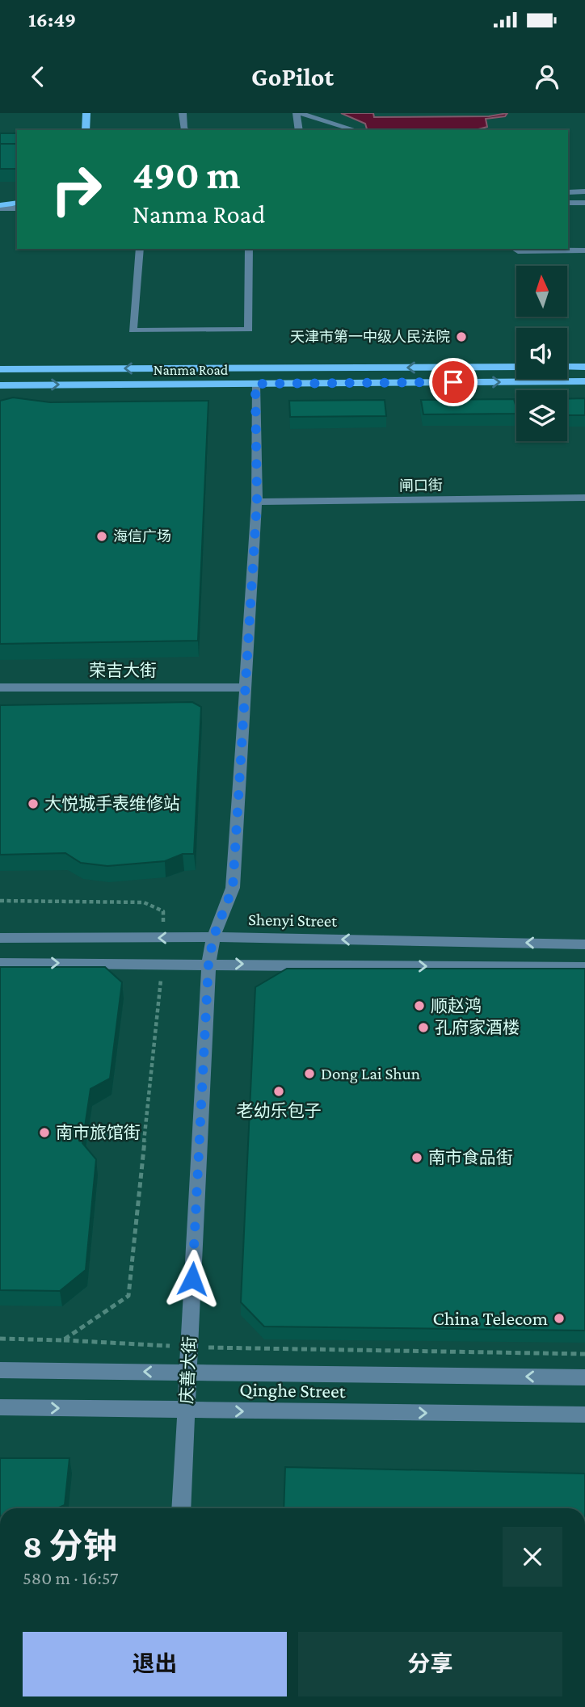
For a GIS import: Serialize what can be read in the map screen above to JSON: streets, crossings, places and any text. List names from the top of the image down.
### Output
{
  "streets": {
    "main road": ["Nanma Road"],
    "street": [
      "闸口街",
      "荣吉大街",
      "Shenyi Street",
      "庆善大街",
      "Qinghe Street"
    ]
  },
  "crossings": [
    ["Nanma Road", "庆善大街"],
    ["闸口街", "庆善大街"],
    ["荣吉大街", "庆善大街"],
    ["Shenyi Street", "庆善大街"],
    ["庆善大街", "Qinghe Street"]
  ],
  "places": [
    "天津市第一中级人民法院",
    "海信广场",
    "大悦城手表维修站",
    "顺赵鸿",
    "孔府家酒楼",
    "Dong Lai Shun",
    "老幼乐包子",
    "南市旅馆街",
    "南市食品街",
    "China Telecom"
  ],
  "north": "top",
  "page": {
    "status": "16:49",
    "header": "GoPilot",
    "turn": ["490 m", "Nanma Road"],
    "heading": ["8 分钟", "580 m · 16:57"],
    "buttons": ["退出", "分享"]
  }
}
